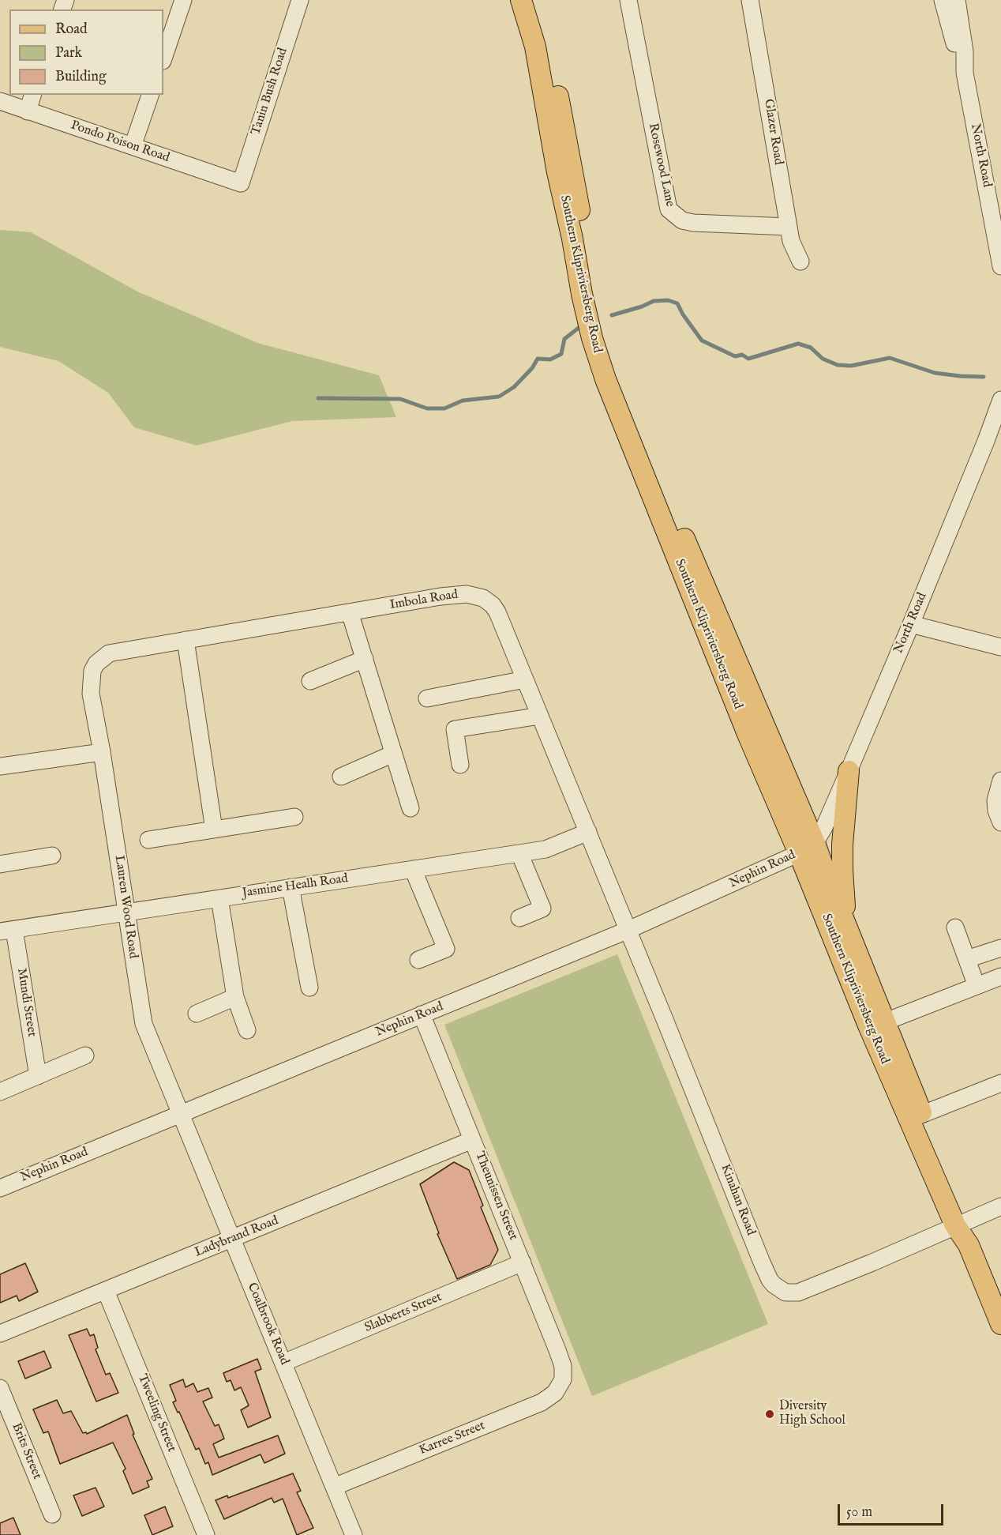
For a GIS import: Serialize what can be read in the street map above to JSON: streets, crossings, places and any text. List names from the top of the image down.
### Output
{
  "streets": {
    "main road": ["Southern Klipriviersberg Road"],
    "street": [
      "Tanin Bush Road",
      "Glazer Road",
      "Pondo Poison Road",
      "North Road",
      "Rosewood Lane",
      "Imbola Road",
      "Nephin Road",
      "Jasmine Healh Road",
      "Lauren Wood Road",
      "Mundi Street",
      "Theunissen Street",
      "Kinahan Road",
      "Ladybrand Road",
      "Slabberts Street",
      "Coalbrook Road",
      "Tweeling Street",
      "Karree Street",
      "Brits Street"
    ]
  },
  "crossings": [
    ["Tanin Bush Road", "Pondo Poison Road"],
    ["Glazer Road", "Rosewood Lane"],
    ["North Road", "Southern Klipriviersberg Road"],
    ["North Road", "Nephin Road"],
    ["Southern Klipriviersberg Road", "Nephin Road"],
    ["Southern Klipriviersberg Road", "Kinahan Road"],
    ["Imbola Road", "Nephin Road"],
    ["Imbola Road", "Jasmine Healh Road"],
    ["Imbola Road", "Lauren Wood Road"],
    ["Imbola Road", "Kinahan Road"],
    ["Nephin Road", "Lauren Wood Road"],
    ["Nephin Road", "Theunissen Street"],
    ["Nephin Road", "Kinahan Road"],
    ["Nephin Road", "Coalbrook Road"],
    ["Jasmine Healh Road", "Lauren Wood Road"],
    ["Jasmine Healh Road", "Mundi Street"],
    ["Lauren Wood Road", "Coalbrook Road"],
    ["Theunissen Street", "Ladybrand Road"],
    ["Theunissen Street", "Slabberts Street"],
    ["Theunissen Street", "Karree Street"],
    ["Ladybrand Road", "Coalbrook Road"],
    ["Ladybrand Road", "Tweeling Street"],
    ["Slabberts Street", "Coalbrook Road"],
    ["Coalbrook Road", "Karree Street"]
  ],
  "places": ["Diversity High School"],
  "legend": ["Road", "Park", "Building"],
  "scale_bar": "50 m"
}
